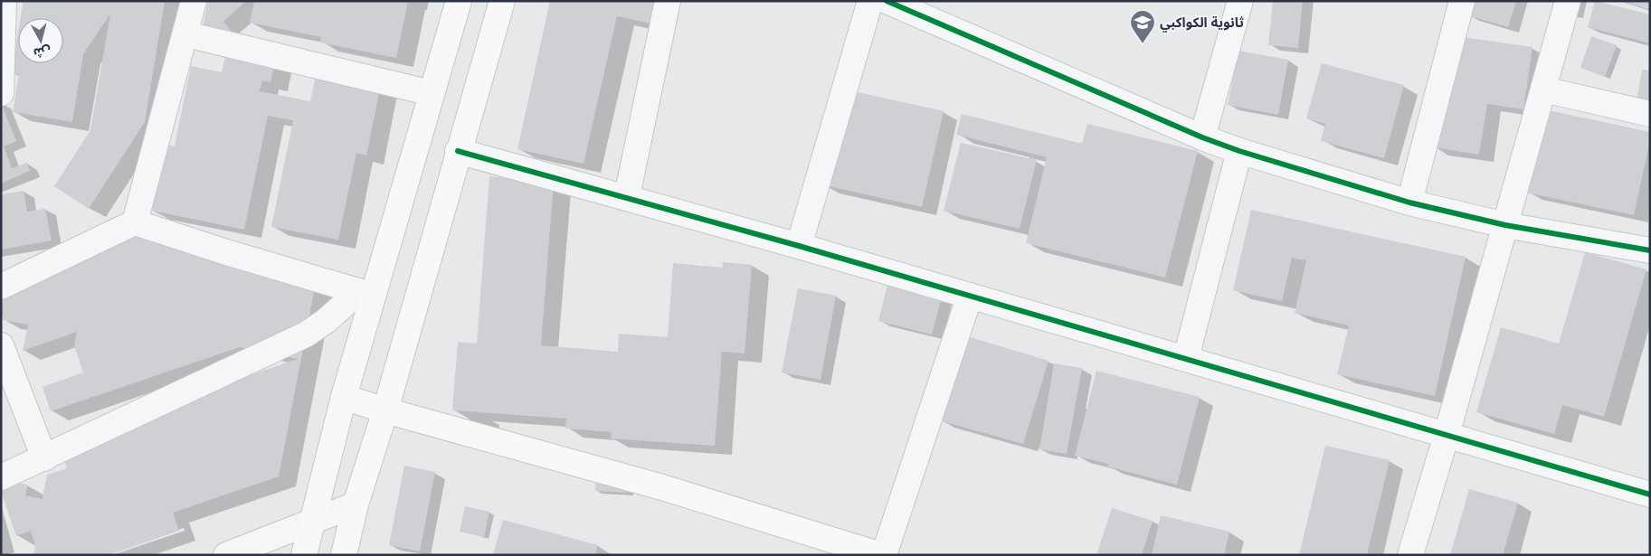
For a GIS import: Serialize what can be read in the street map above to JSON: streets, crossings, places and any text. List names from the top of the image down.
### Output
{
  "places": {
    "school or university": ["ثانوية الكواكبي"]
  },
  "north": "bottom"
}
